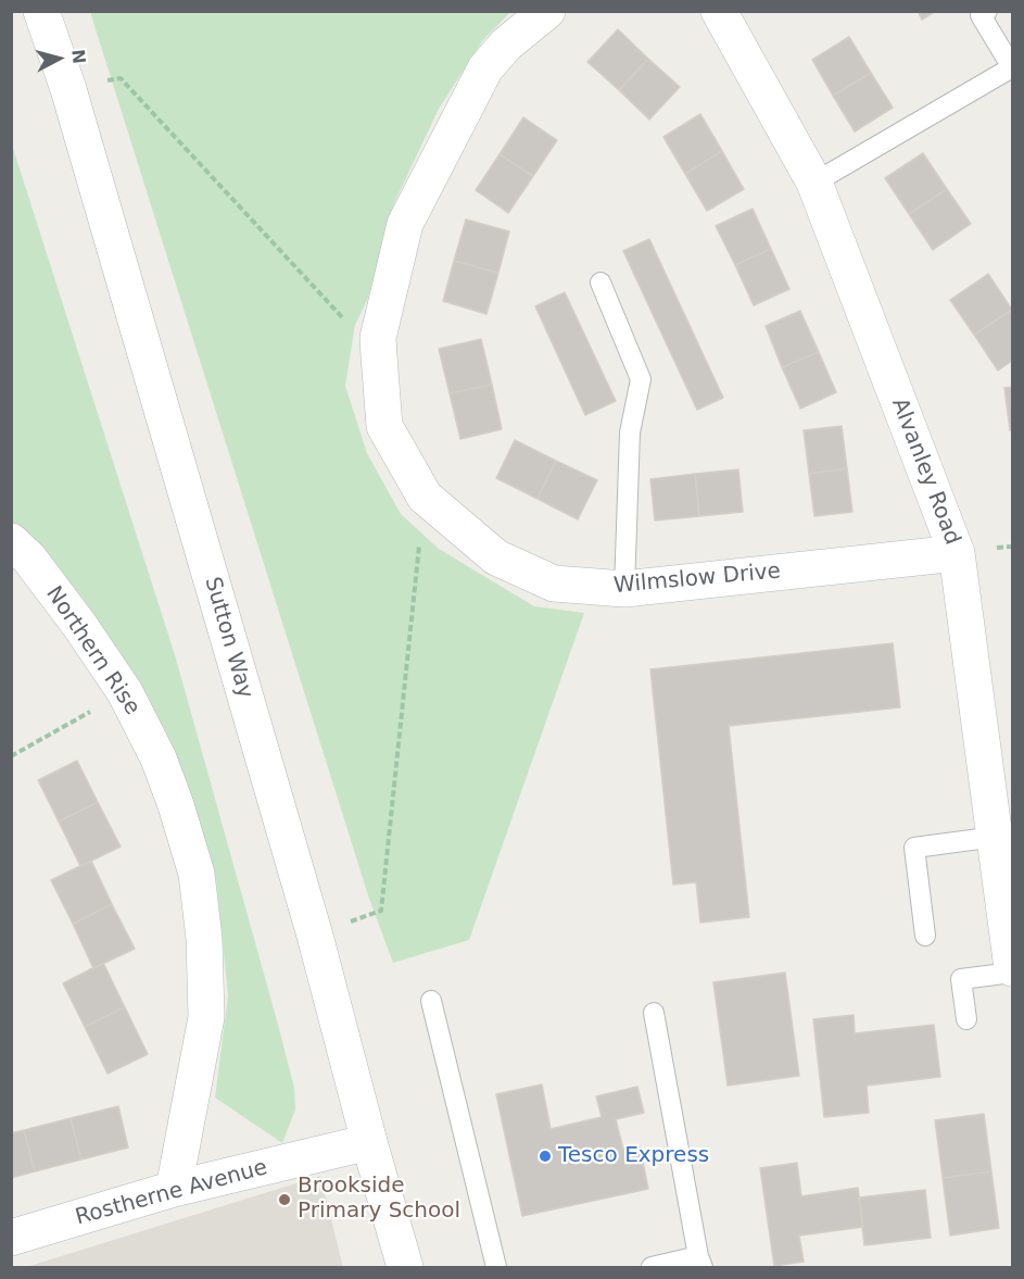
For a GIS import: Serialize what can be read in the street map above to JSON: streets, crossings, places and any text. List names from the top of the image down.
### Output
{
  "streets": {
    "street": [
      "Alvanley Road",
      "Wilmslow Drive",
      "Sutton Way",
      "Northern Rise",
      "Rostherne Avenue"
    ]
  },
  "crossings": [
    ["Alvanley Road", "Wilmslow Drive"],
    ["Sutton Way", "Rostherne Avenue"],
    ["Northern Rise", "Rostherne Avenue"]
  ],
  "places": ["Tesco Express", "Brookside Primary School"],
  "north": "right"
}
